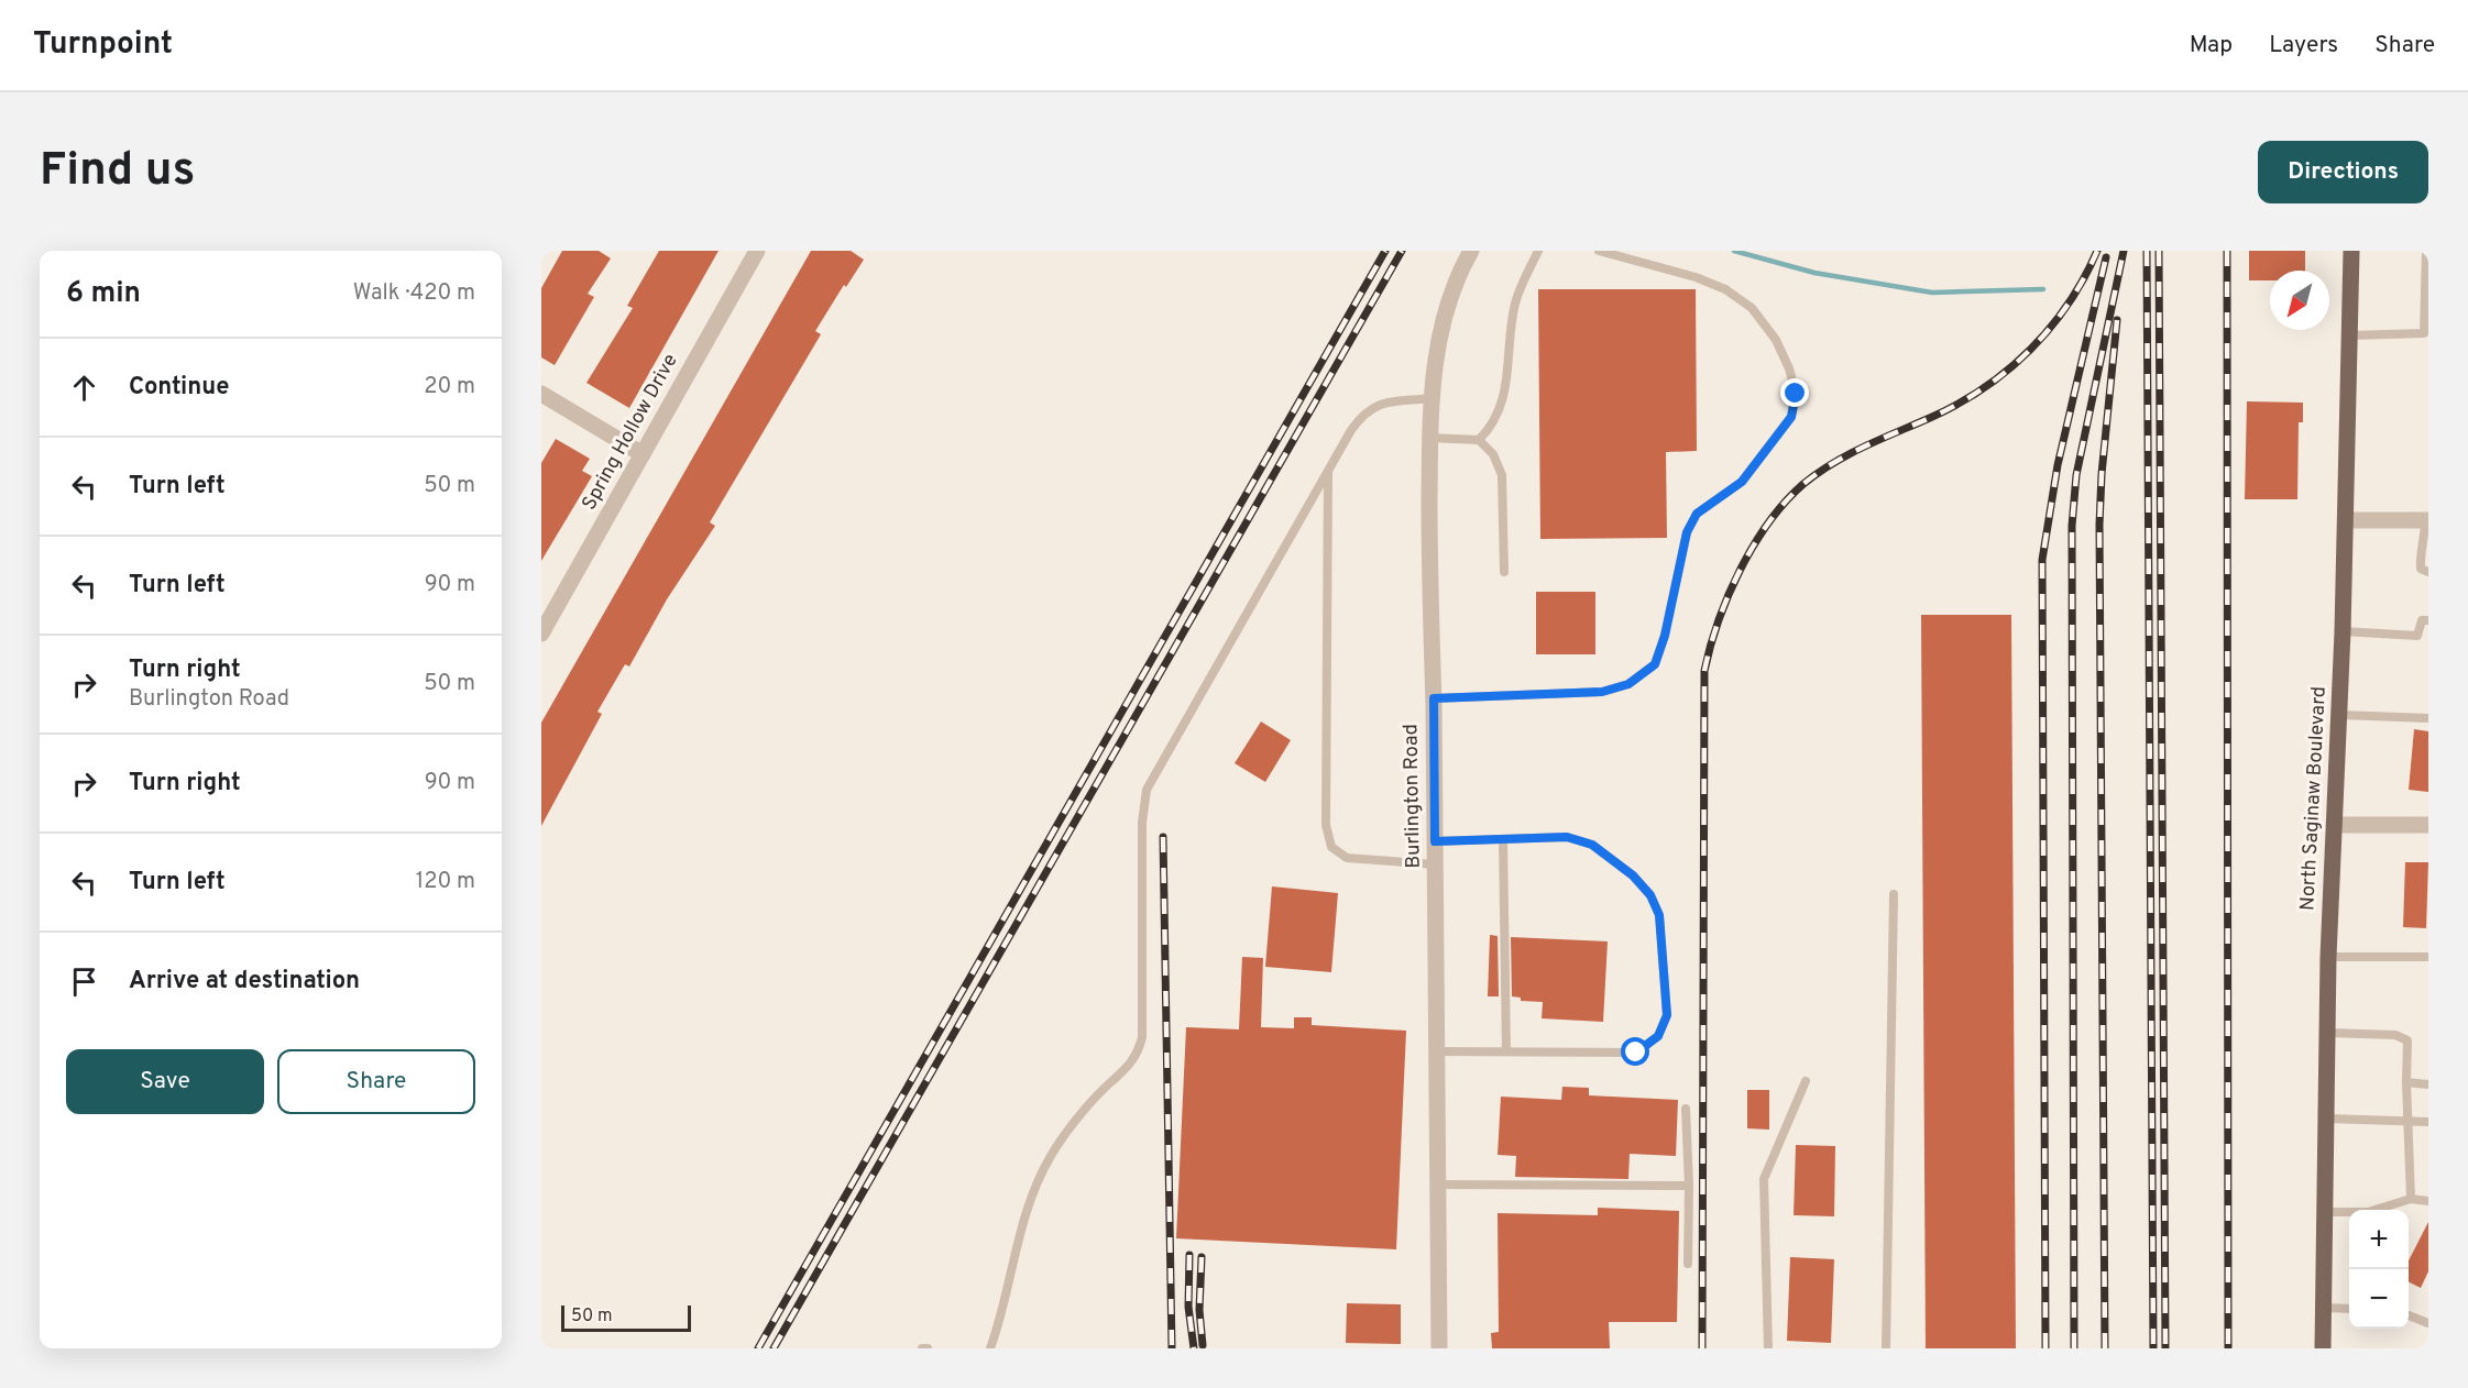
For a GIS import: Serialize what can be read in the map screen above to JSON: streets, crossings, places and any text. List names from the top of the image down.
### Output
{
  "streets": {
    "main road": ["North Saginaw Boulevard"],
    "street": ["Spring Hollow Drive", "Burlington Road"]
  },
  "scale_bar": "50 m",
  "north": "bottom left",
  "page": {
    "header": "Turnpoint",
    "nav": ["Map", "Layers", "Share"],
    "buttons": [
      "Directions",
      ["Save", "Share"]
    ],
    "title": "Find us",
    "heading": ["6 min", "Walk · 420 m"],
    "list": [
      ["Continue", "20 m"],
      ["Turn left", "50 m"],
      ["Turn left", "90 m"],
      ["Turn right", "Burlington Road", "50 m"],
      ["Turn right", "90 m"],
      ["Turn left", "120 m"],
      "Arrive at destination"
    ],
    "map_buttons": ["+", "−"],
    "scale": "50 m"
  }
}
